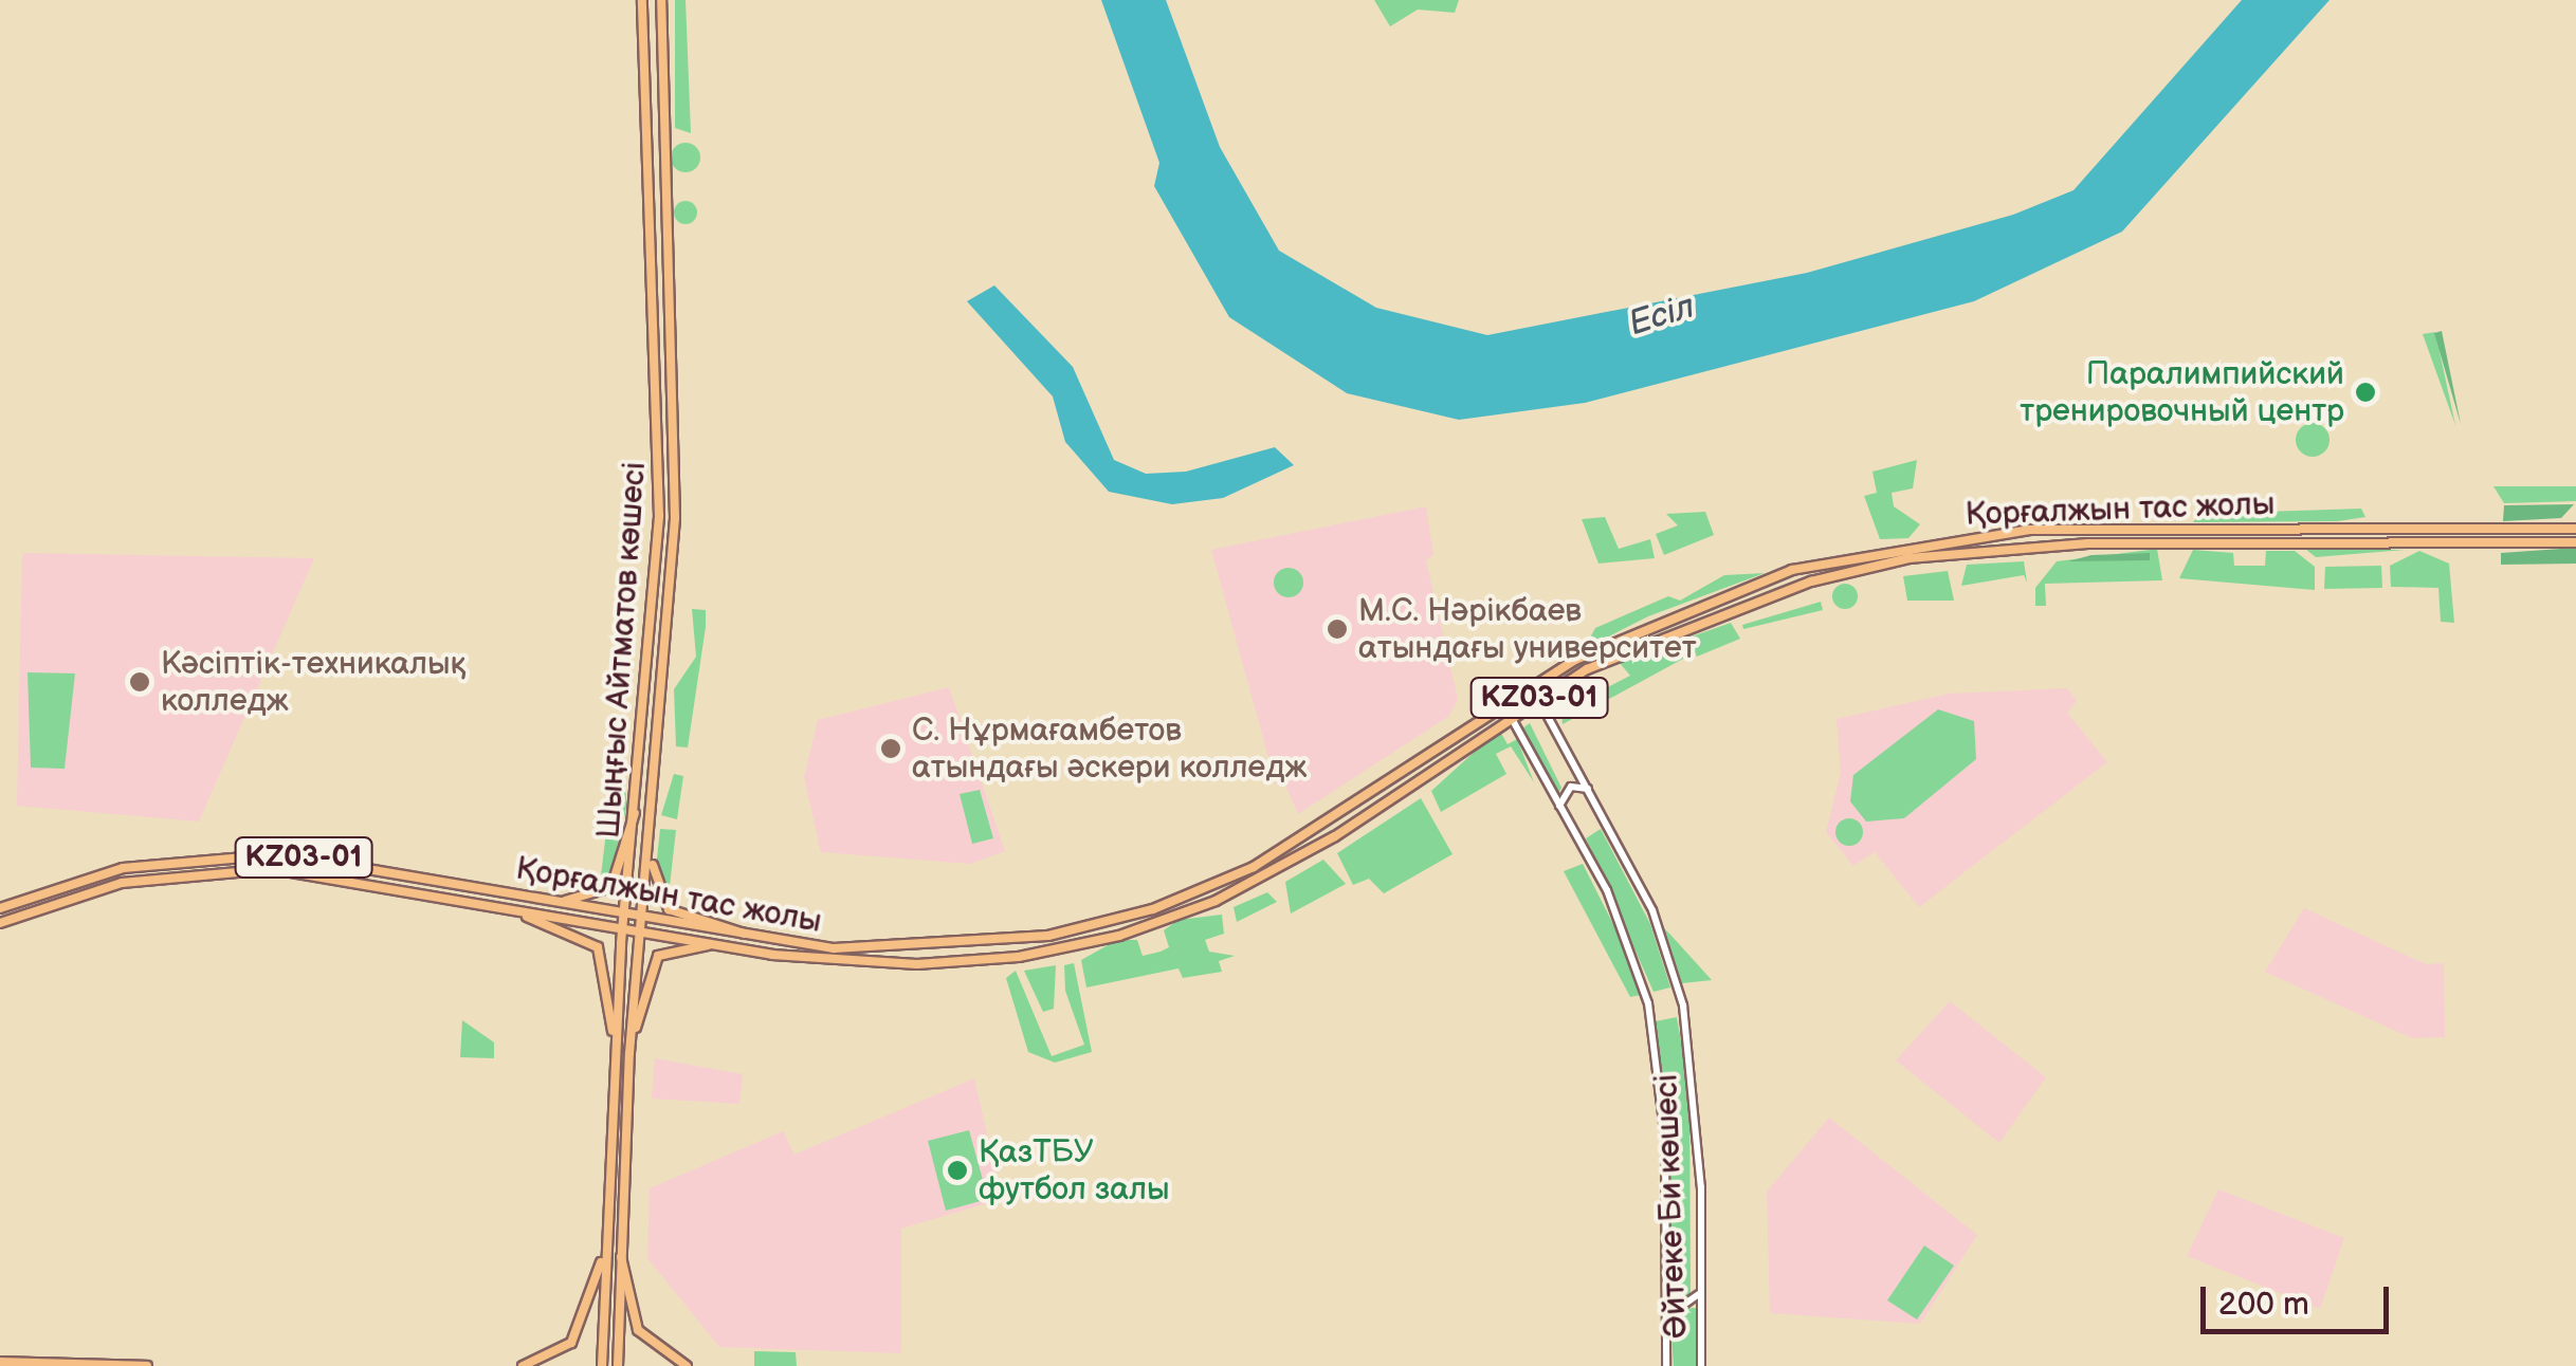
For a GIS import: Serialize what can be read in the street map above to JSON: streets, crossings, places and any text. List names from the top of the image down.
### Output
{
  "streets": {
    "main road": ["Қорғалжын тас жолы", "Шыңғыс Айтматов көшесі", "KZ03-01"],
    "street": ["Әйтеке Би көшесі"]
  },
  "crossings": [
    ["Қорғалжын тас жолы", "Шыңғыс Айтматов көшесі"],
    ["Қорғалжын тас жолы", "Әйтеке Би көшесі"]
  ],
  "water": ["Есіл"],
  "places": [
    "Паралимпийский тренировочный центр",
    "М.С. Нәрікбаев атындағы университет",
    "Кәсіптік-техникалық колледж",
    "С. Нұрмағамбетов атындағы әскери колледж",
    "ҚазТБУ футбол залы"
  ],
  "scale_bar": "200 m"
}
